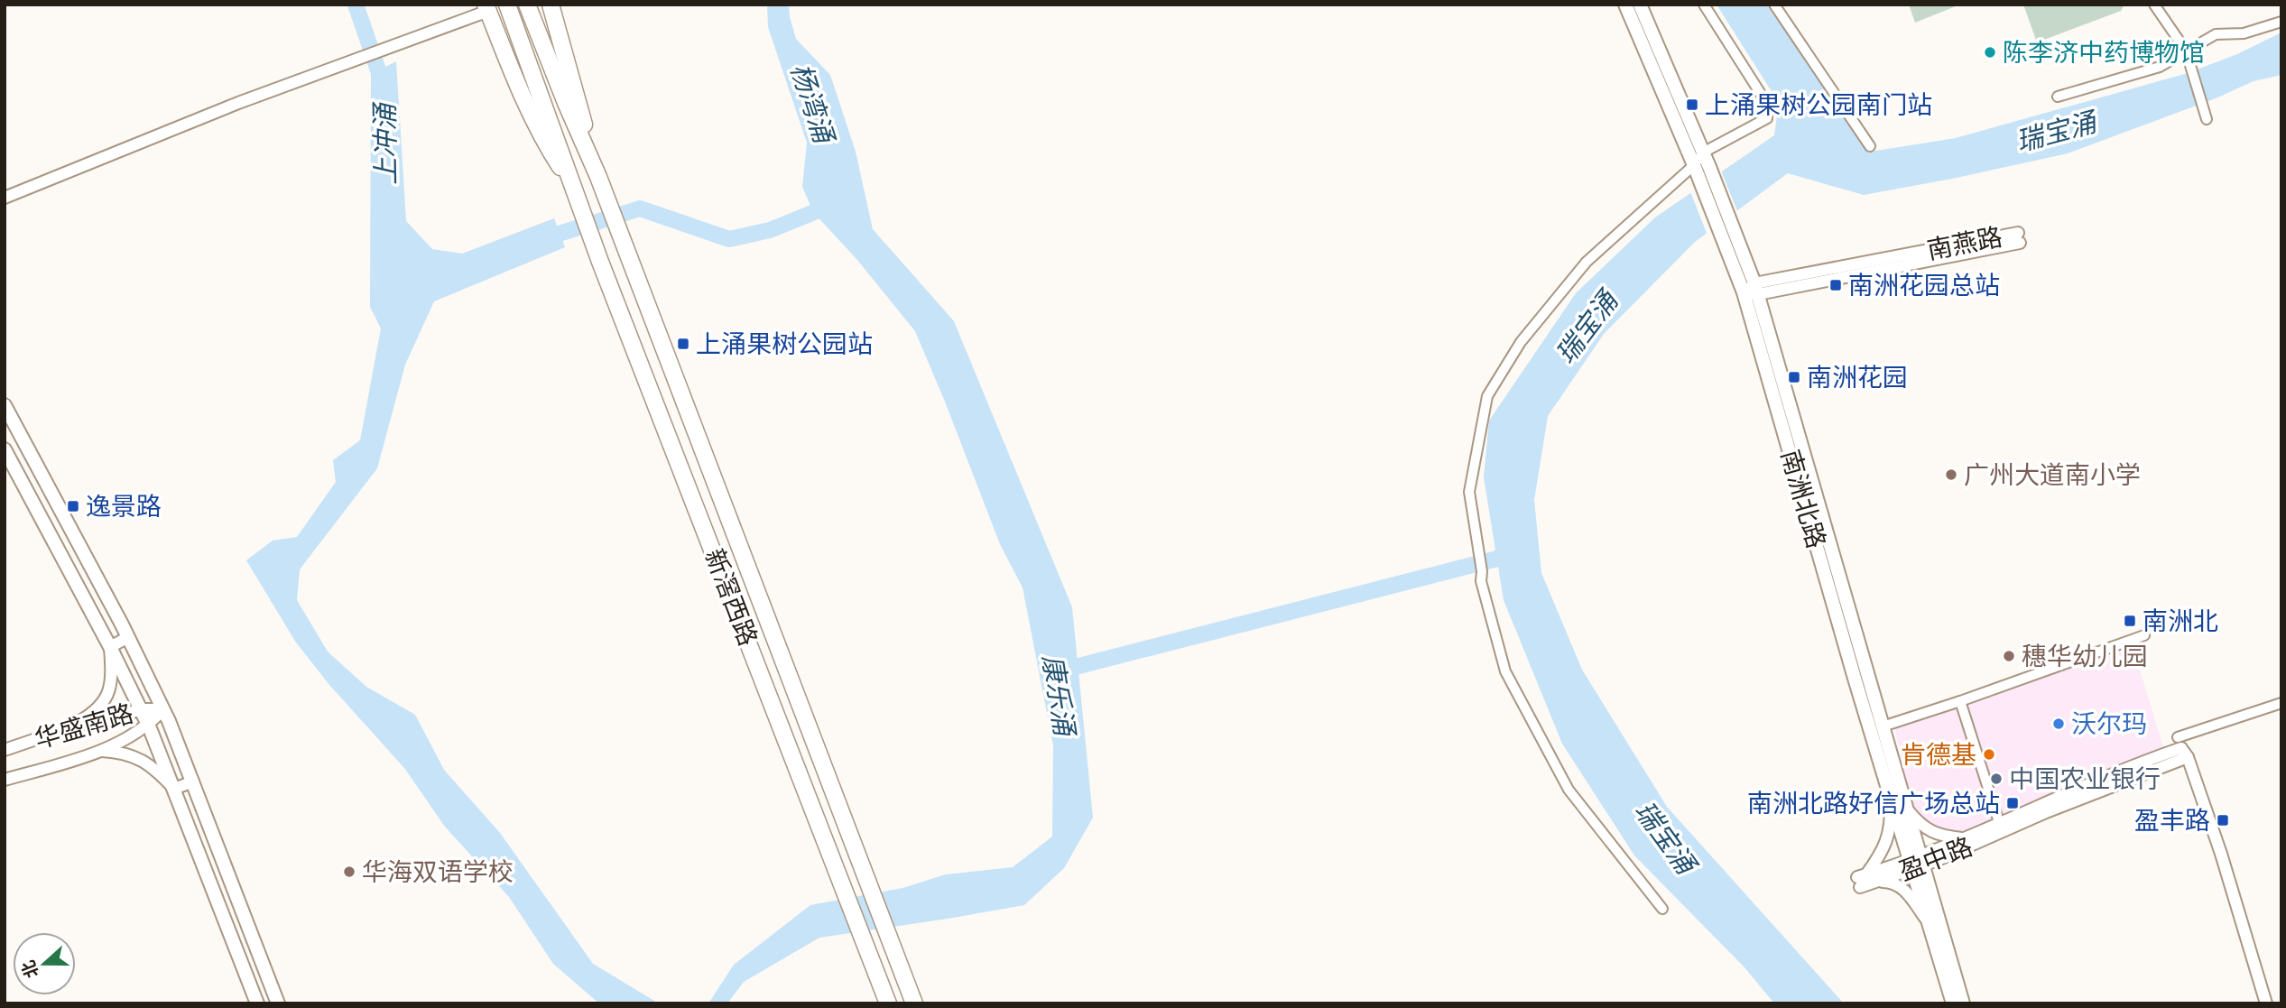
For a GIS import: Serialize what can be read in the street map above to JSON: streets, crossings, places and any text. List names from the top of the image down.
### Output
{
  "streets": {
    "highway": ["新滘西路"],
    "main road": ["南洲北路"],
    "street": ["南燕路", "华盛南路", "盈中路"]
  },
  "crossings": [
    ["南燕路", "南洲北路"],
    ["南洲北路", "盈中路"]
  ],
  "water": [
    "杨湾涌",
    "瑞宝涌",
    "上冲涌",
    "康乐涌"
  ],
  "places": {
    "other": [
      "陈李济中药博物馆",
      "广州大道南小学",
      "穗华幼儿园",
      "沃尔玛",
      "肯德基",
      "中国农业银行",
      "华海双语学校"
    ],
    "transit": [
      "上涌果树公园南门站",
      "南洲花园总站",
      "上涌果树公园站",
      "南洲花园",
      "逸景路",
      "南洲北",
      "南洲北路好信广场总站",
      "盈丰路"
    ]
  },
  "north": "left"
}
